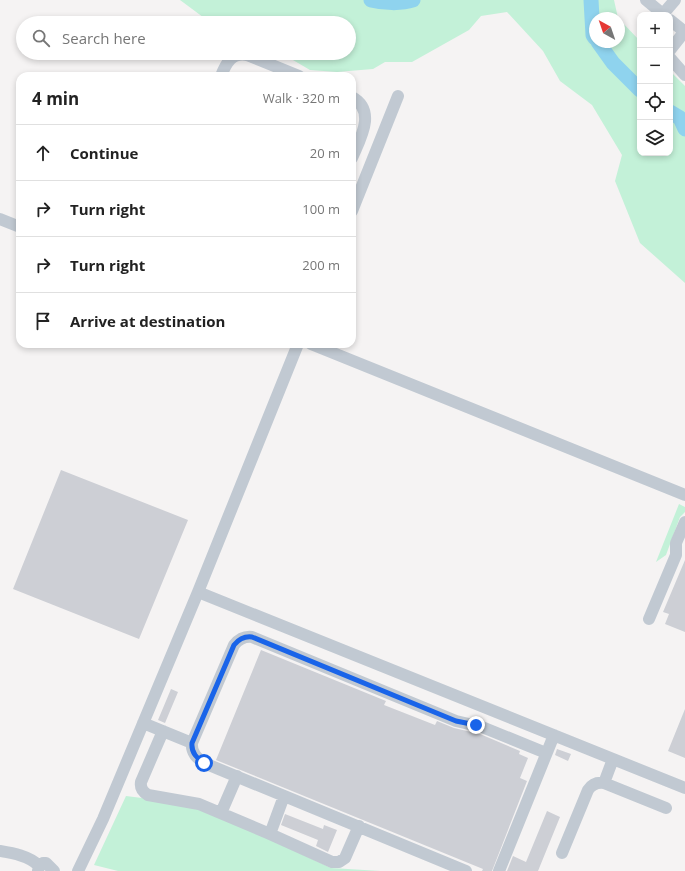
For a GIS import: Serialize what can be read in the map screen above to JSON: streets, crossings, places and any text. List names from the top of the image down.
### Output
{
  "north": "top left",
  "page": {
    "map_buttons": ["+", "−"],
    "search": "Search here",
    "heading": ["4 min", "Walk · 320 m"],
    "list": [
      ["Continue", "20 m"],
      ["Turn right", "100 m"],
      ["Turn right", "200 m"],
      "Arrive at destination"
    ]
  }
}
